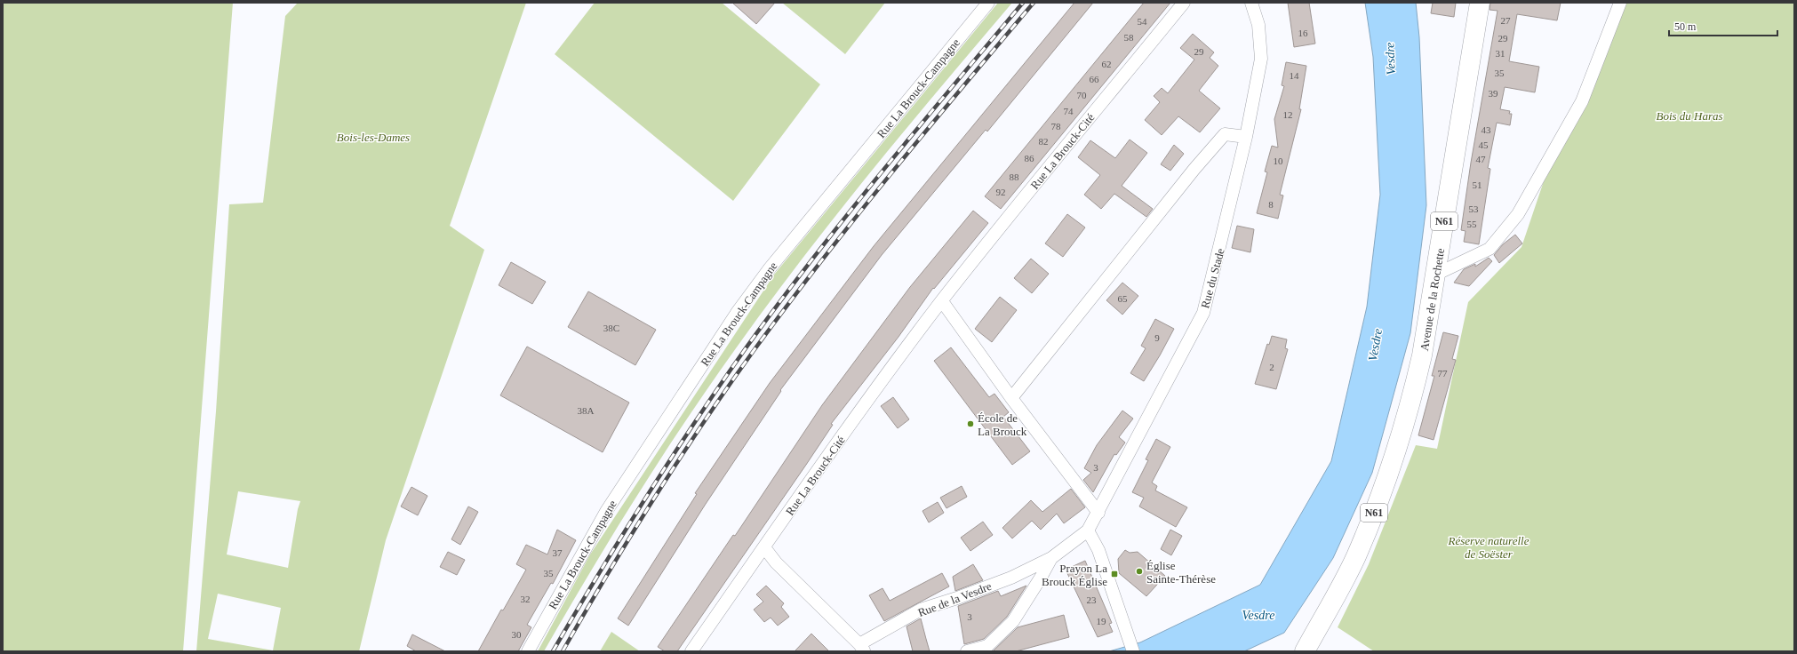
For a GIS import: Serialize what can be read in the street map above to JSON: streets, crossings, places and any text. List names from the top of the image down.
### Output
{
  "streets": {
    "main road": ["N61", "Avenue de la Rochette"],
    "street": [
      "Rue La Brouck-Campagne",
      "Rue La Brouck-Cité",
      "Rue du Stade",
      "Rue de la Vesdre"
    ]
  },
  "crossings": [
    ["Rue La Brouck-Cité", "Rue de la Vesdre"],
    ["Rue du Stade", "Rue de la Vesdre"]
  ],
  "water": ["Vesdre"],
  "parks": ["Bois du Haras", "Bois-les-Dames", "Réserve naturelle de Soëster"],
  "places": {
    "other": ["École de La Brouck", "Église Sainte-Thérèse"],
    "transit": ["Prayon La Brouck Église"]
  },
  "house_numbers": [
    "27",
    "54",
    "16",
    "58",
    "29",
    "29",
    "31",
    "62",
    "35",
    "14",
    "66",
    "39",
    "70",
    "74",
    "12",
    "78",
    "43",
    "82",
    "45",
    "86",
    "47",
    "10",
    "88",
    "51",
    "92",
    "8",
    "53",
    "55",
    "65",
    "38C",
    "9",
    "2",
    "77",
    "38A",
    "3",
    "37",
    "35",
    "32",
    "23",
    "3",
    "19",
    "30"
  ],
  "scale_bar": "50 m"
}
